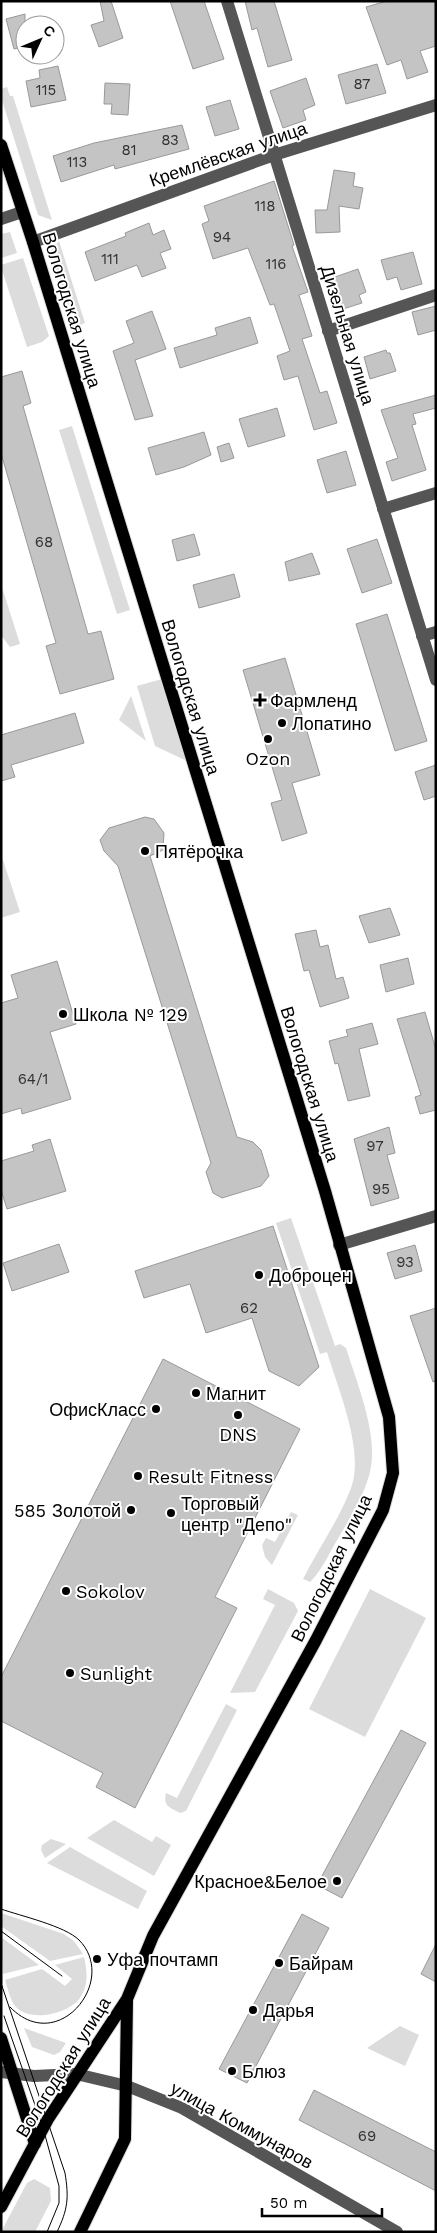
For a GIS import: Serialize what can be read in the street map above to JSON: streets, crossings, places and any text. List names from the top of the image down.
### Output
{
  "streets": {
    "main road": ["Вологодская улица"],
    "street": ["Кремлёвская улица", "Дизельная улица", "улица Коммунаров"]
  },
  "crossings": [
    ["Кремлёвская улица", "Вологодская улица"],
    ["Кремлёвская улица", "Дизельная улица"],
    ["Вологодская улица", "улица Коммунаров"]
  ],
  "places": {
    "health": ["Фармленд"],
    "other": [
      "Лопатино",
      "Ozon",
      "Пятёрочка",
      "Школа № 129",
      "Доброцен",
      "Магнит",
      "ОфисКласс",
      "DNS",
      "Result Fitness",
      "585 Золотой",
      "Торговый центр \"Депо\"",
      "Sokolov",
      "Sunlight",
      "Красное&Белое",
      "Уфа почтамп",
      "Байрам",
      "Дарья",
      "Блюз"
    ]
  },
  "house_numbers": [
    "87",
    "115",
    "83",
    "81",
    "113",
    "118",
    "94",
    "111",
    "116",
    "68",
    "64/1",
    "97",
    "95",
    "93",
    "62",
    "69"
  ],
  "scale_bar": "50 m",
  "north": "top right"
}
